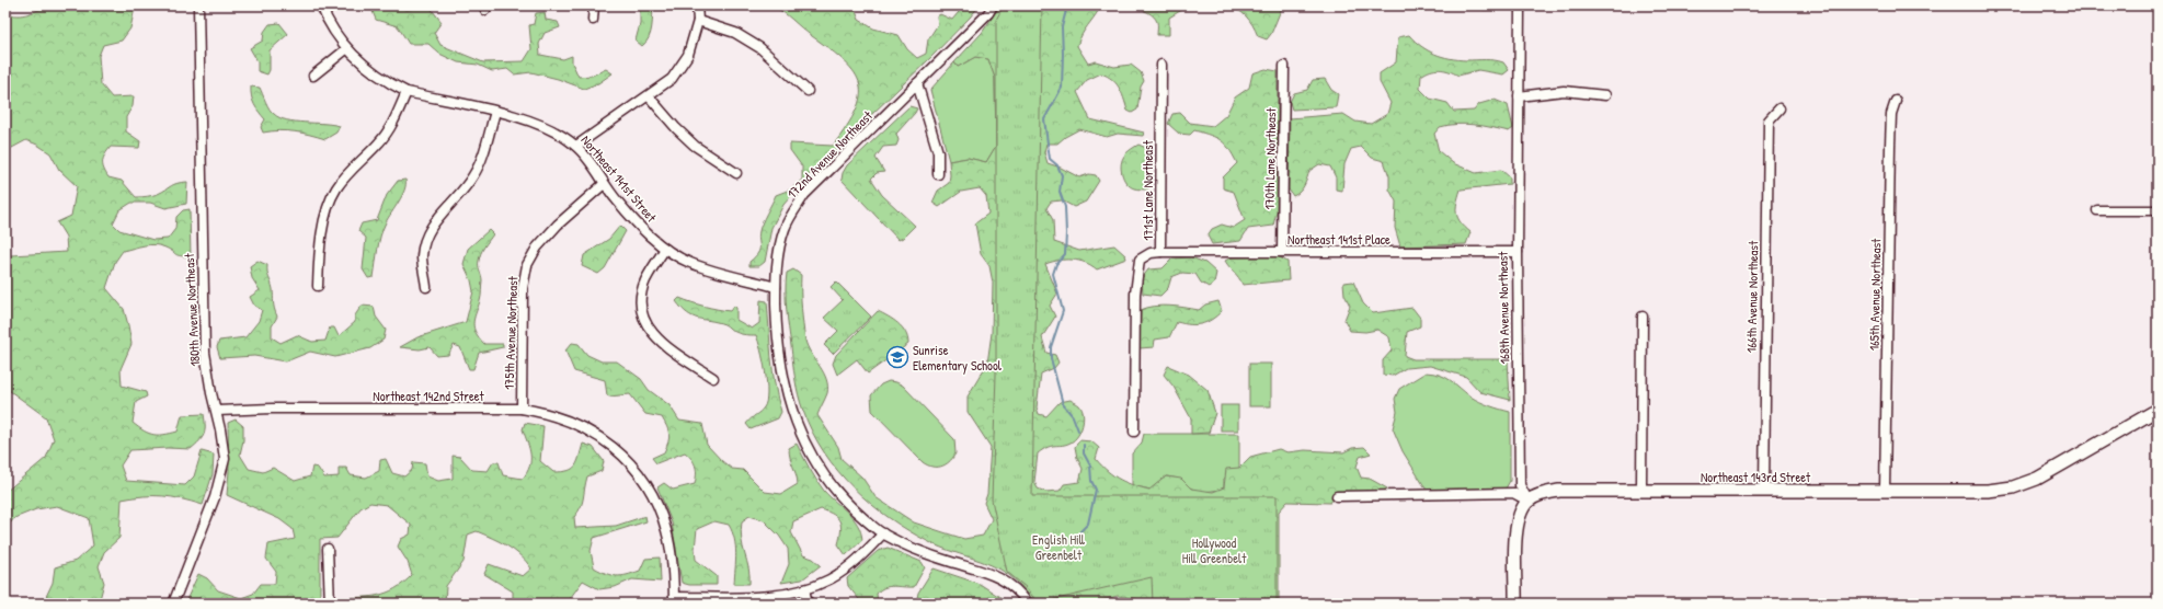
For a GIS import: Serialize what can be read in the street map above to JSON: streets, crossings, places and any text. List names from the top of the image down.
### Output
{
  "streets": {
    "street": [
      "172nd Avenue Northeast",
      "170th Lane Northeast",
      "Northeast 141st Street",
      "171st Lane Northeast",
      "Northeast 141st Place",
      "165th Avenue Northeast",
      "166th Avenue Northeast",
      "168th Avenue Northeast",
      "180th Avenue Northeast",
      "175th Avenue Northeast",
      "Northeast 142nd Street",
      "Northeast 143rd Street"
    ]
  },
  "crossings": [
    ["172nd Avenue Northeast", "Northeast 141st Street"],
    ["170th Lane Northeast", "Northeast 141st Place"],
    ["Northeast 141st Street", "175th Avenue Northeast"],
    ["171st Lane Northeast", "Northeast 141st Place"],
    ["Northeast 141st Place", "168th Avenue Northeast"],
    ["165th Avenue Northeast", "Northeast 143rd Street"],
    ["166th Avenue Northeast", "Northeast 143rd Street"],
    ["168th Avenue Northeast", "Northeast 143rd Street"],
    ["180th Avenue Northeast", "Northeast 142nd Street"],
    ["175th Avenue Northeast", "Northeast 142nd Street"]
  ],
  "parks": ["English Hill Greenbelt", "Hollywood Hill Greenbelt"],
  "places": {
    "school or university": ["Sunrise Elementary School"]
  }
}
